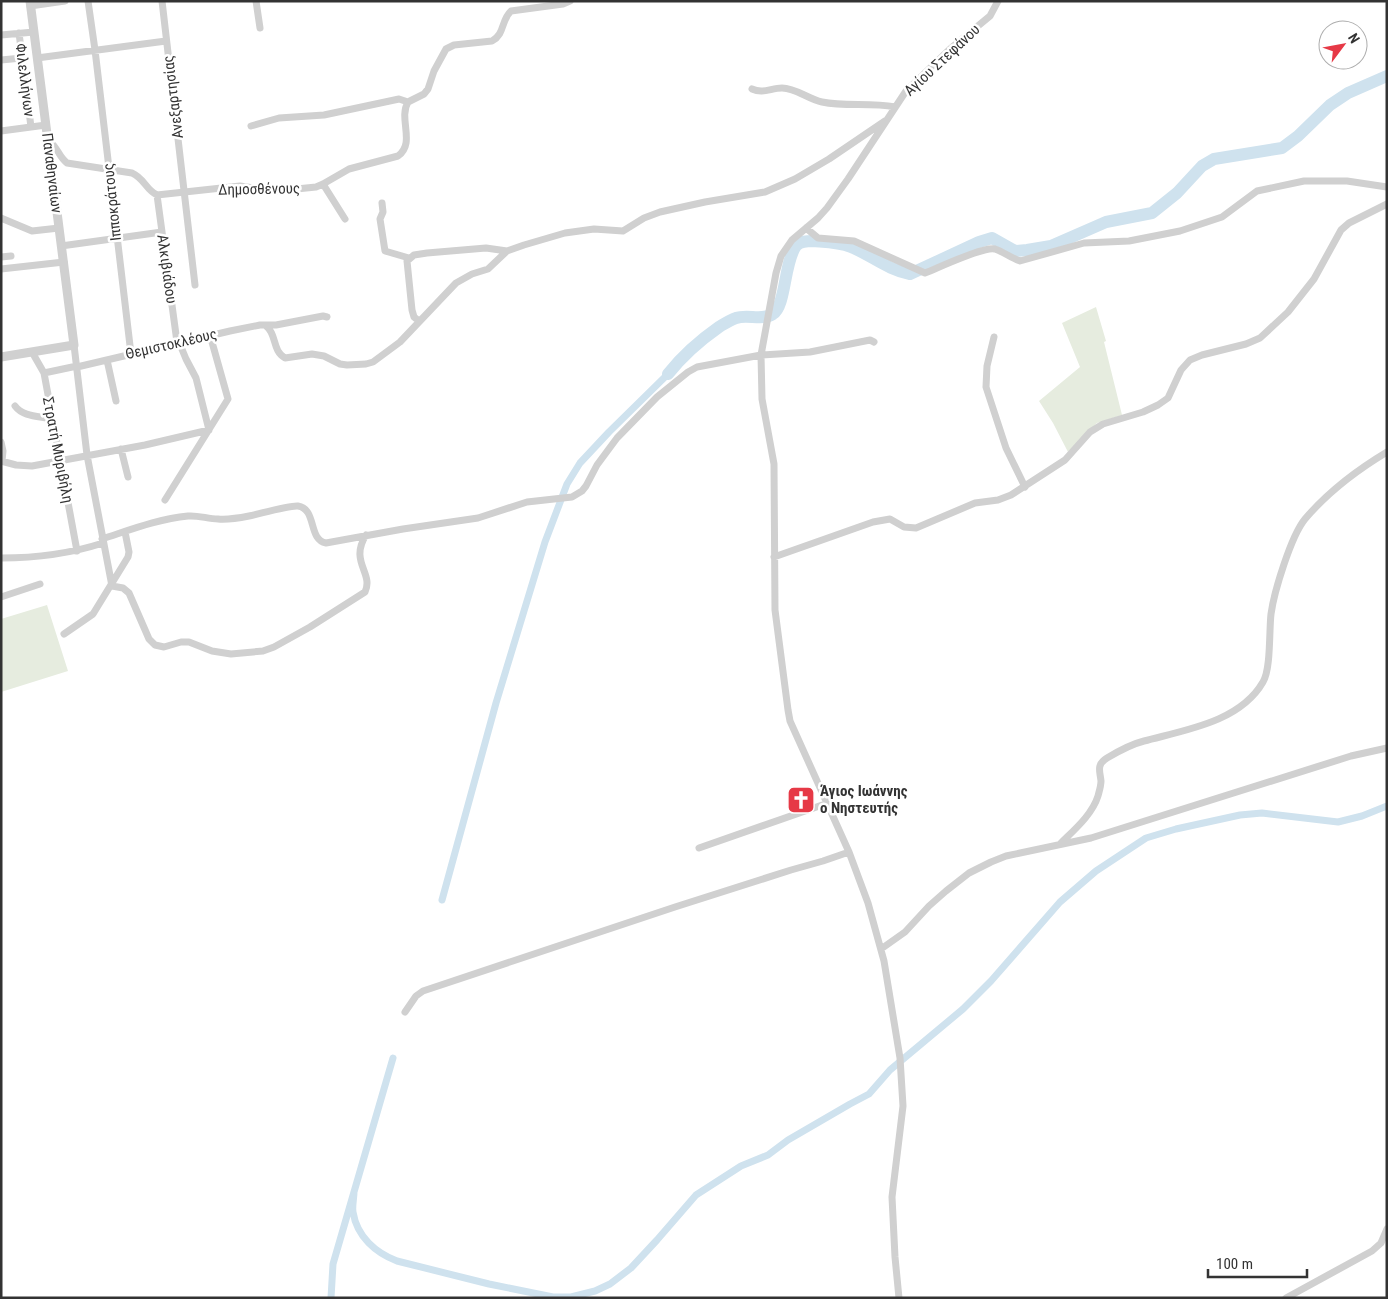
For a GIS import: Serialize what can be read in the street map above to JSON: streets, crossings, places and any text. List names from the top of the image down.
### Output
{
  "streets": {
    "street": [
      "Αγίου Στεφάνου",
      "Φιλελλήνων",
      "Ανεξαρτησίας",
      "Παναθηναίων",
      "Δημοσθένους",
      "Ιπποκράτους",
      "Αλκιβιάδου",
      "Θεμιστοκλέους",
      "Στρατή Μυριβήλη"
    ]
  },
  "crossings": [
    ["Ανεξαρτησίας", "Δημοσθένους"],
    ["Δημοσθένους", "Αλκιβιάδου"],
    ["Ιπποκράτους", "Θεμιστοκλέους"],
    ["Αλκιβιάδου", "Θεμιστοκλέους"],
    ["Θεμιστοκλέους", "Στρατή Μυριβήλη"]
  ],
  "places": {
    "church": ["Άγιος Ιωάννης ο Νηστευτής"]
  },
  "scale_bar": "100 m",
  "north": "top right"
}
